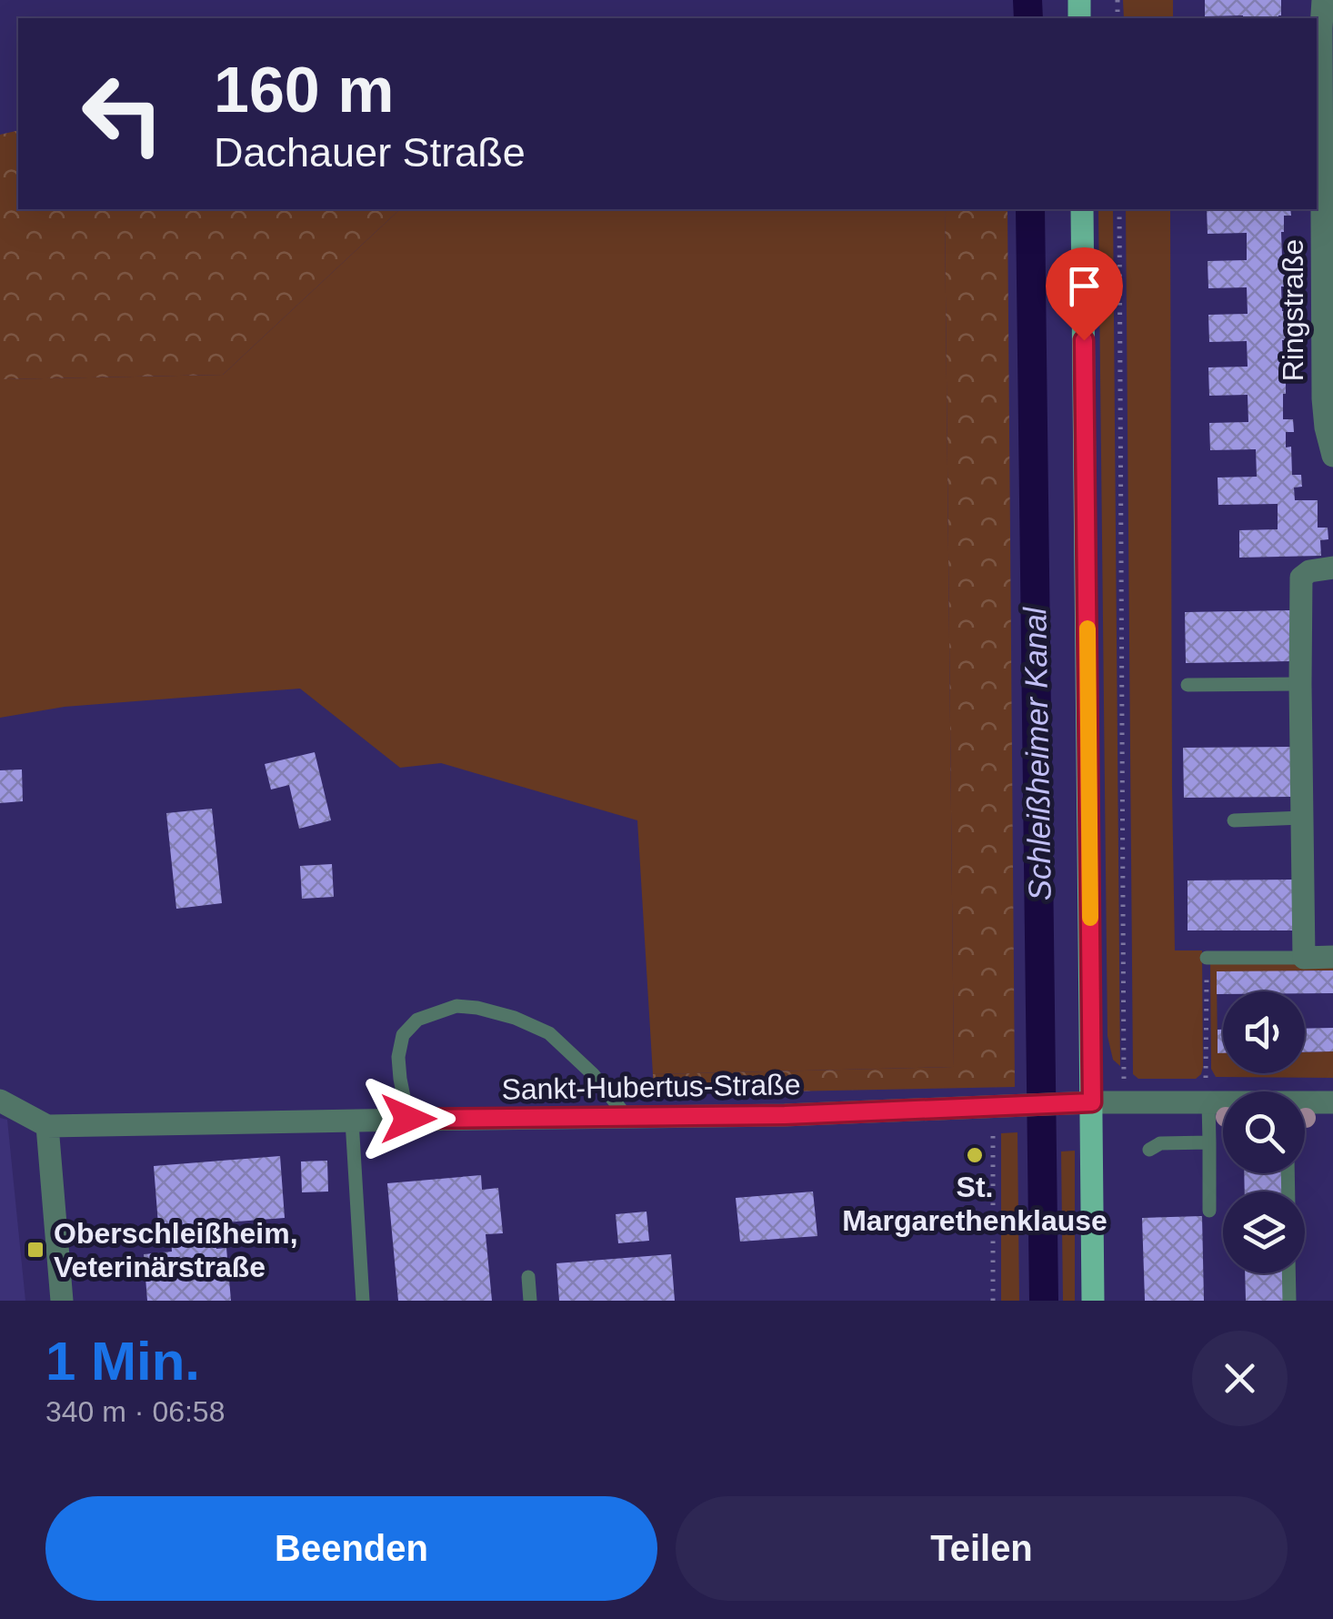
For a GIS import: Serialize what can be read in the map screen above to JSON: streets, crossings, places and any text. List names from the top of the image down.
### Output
{
  "streets": {
    "street": ["Ringstraße", "Sankt-Hubertus-Straße"]
  },
  "water": ["Schleißheimer Kanal"],
  "places": {
    "other": ["St. Margarethenklause"],
    "transit": ["Oberschleißheim, Veterinärstraße"]
  },
  "page": {
    "turn": ["160 m", "Dachauer Straße"],
    "heading": ["1 Min.", "340 m · 06:58"],
    "buttons": ["Beenden", "Teilen"]
  }
}
